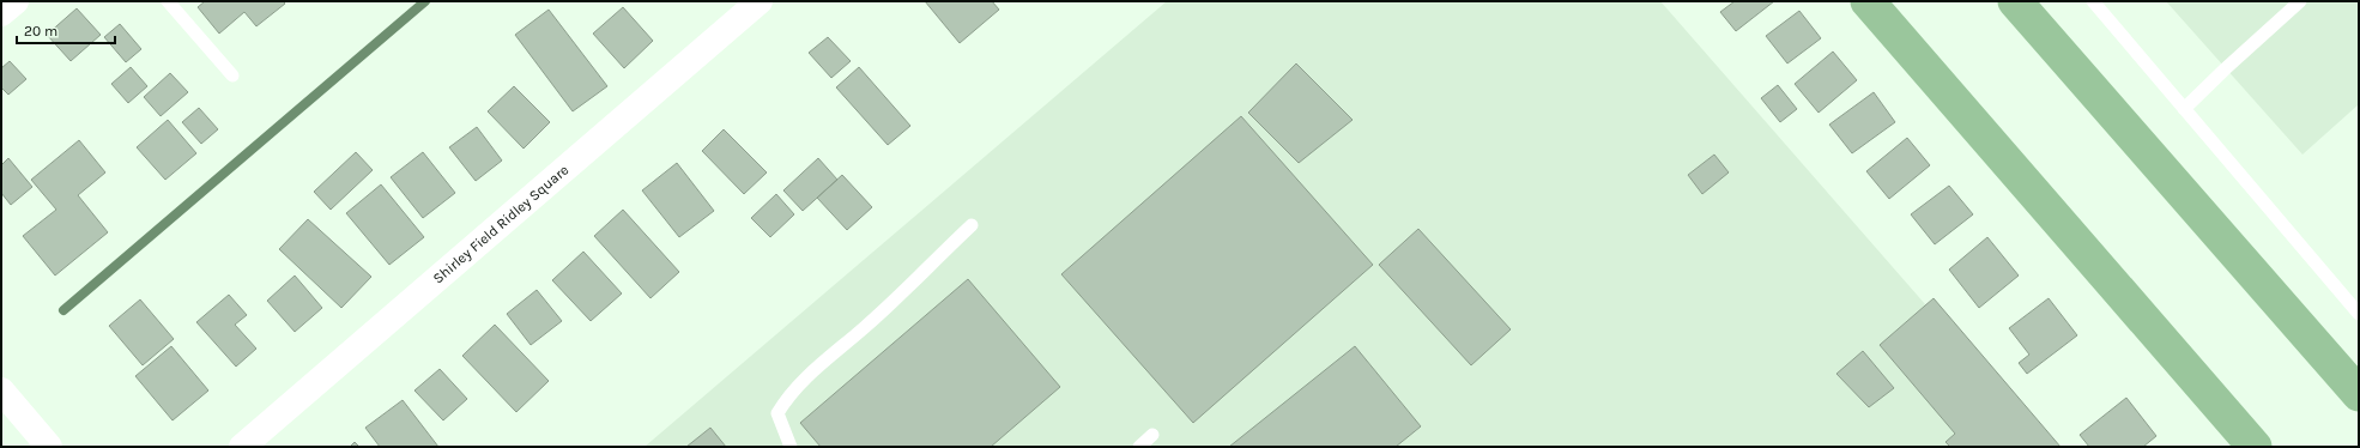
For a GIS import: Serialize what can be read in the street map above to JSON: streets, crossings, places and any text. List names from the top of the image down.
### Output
{
  "streets": {
    "street": ["Shirley Field Ridley Square"]
  },
  "scale_bar": "20 m"
}
